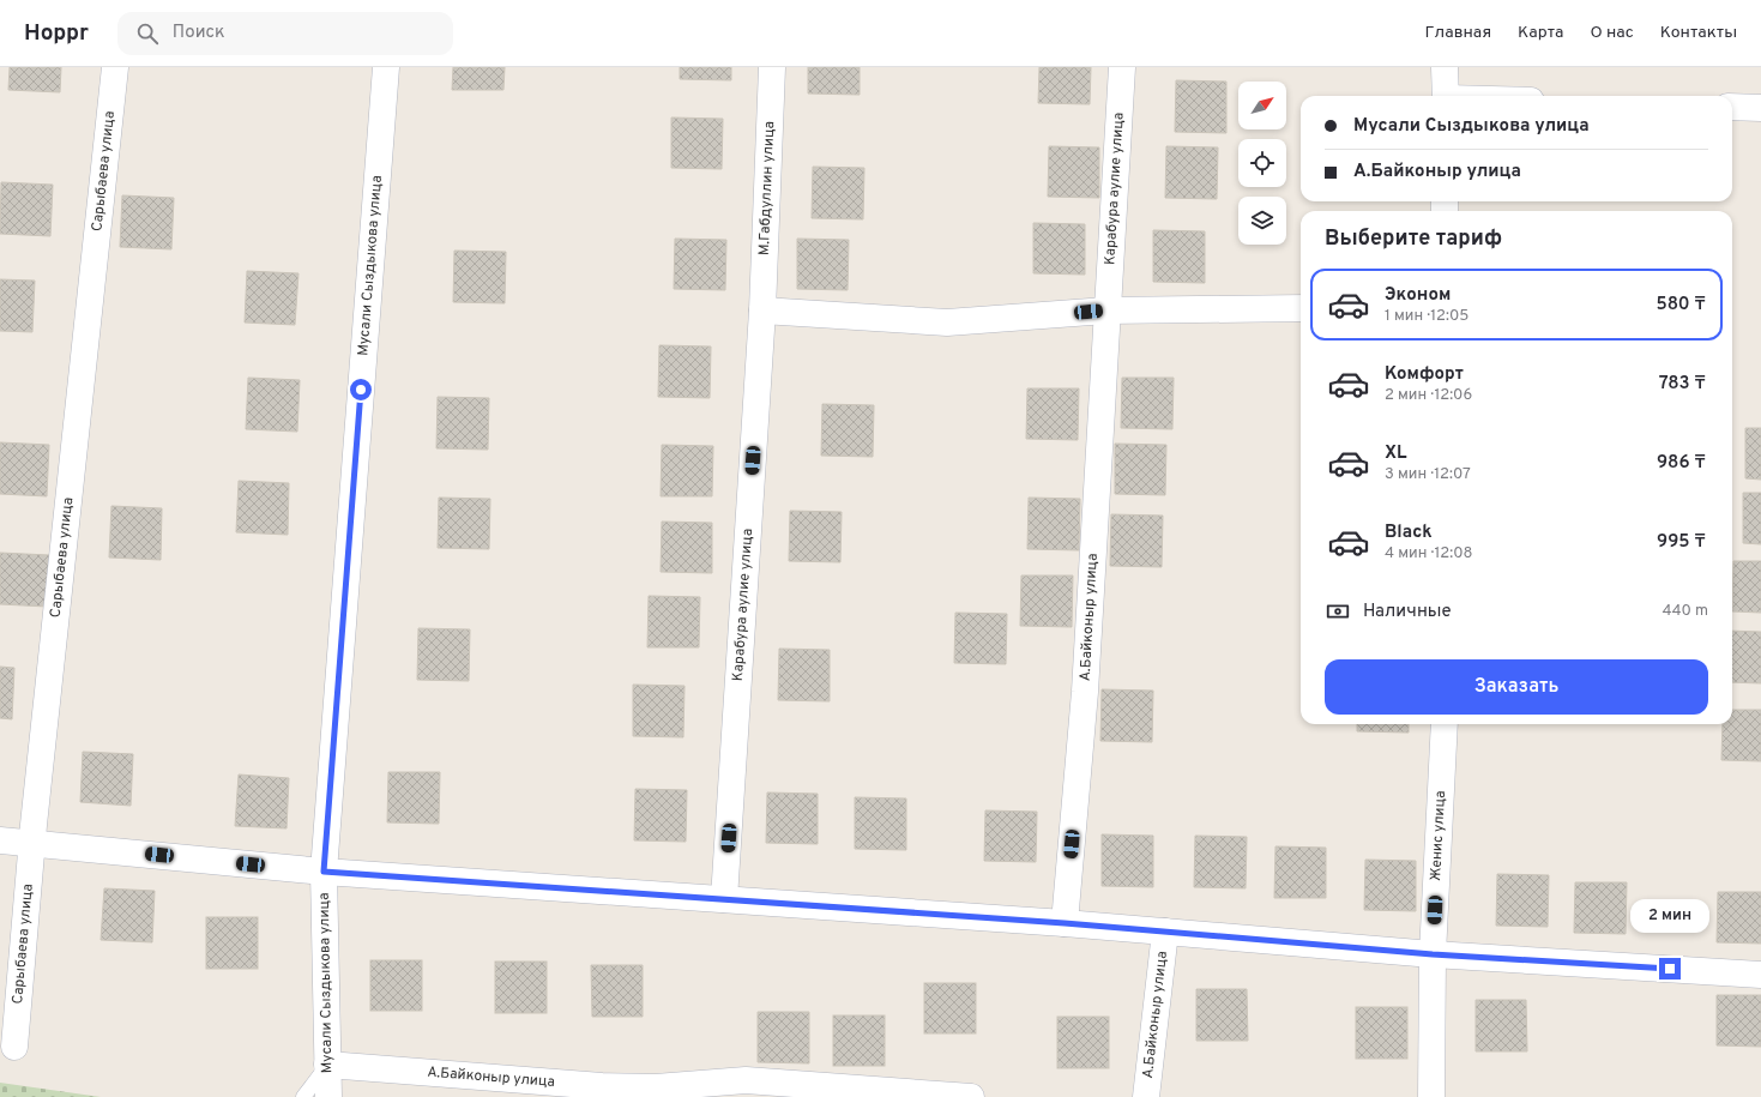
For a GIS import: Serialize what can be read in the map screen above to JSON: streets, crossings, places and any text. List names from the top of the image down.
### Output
{
  "streets": {
    "street": [
      "Сарыбаева улица",
      "М.Габдуллин улица",
      "Карабура аулие улица",
      "Мусали Сыздыкова улица",
      "А.Байконыр улица",
      "Женис улица"
    ]
  },
  "crossings": [
    ["Сарыбаева улица", "А.Байконыр улица"],
    ["М.Габдуллин улица", "Карабура аулие улица"],
    ["Карабура аулие улица", "А.Байконыр улица"],
    ["Мусали Сыздыкова улица", "А.Байконыр улица"],
    ["А.Байконыр улица", "Женис улица"]
  ],
  "north": "top right",
  "page": {
    "header": "Hoppr",
    "search": "Поиск",
    "nav": [
      "Главная",
      "Карта",
      "О нас",
      "Контакты"
    ],
    "banner": ["Мусали Сыздыкова улица", "А.Байконыр улица"],
    "heading": "Выберите тариф",
    "list": [
      {
        "name": "Эконом",
        "note": "1 мин · 12:05",
        "value": "580 ₸"
      },
      {
        "name": "Комфорт",
        "note": "2 мин · 12:06",
        "value": "783 ₸"
      },
      {
        "name": "XL",
        "note": "3 мин · 12:07",
        "value": "986 ₸"
      },
      {
        "name": "Black",
        "note": "4 мин · 12:08",
        "value": "995 ₸"
      }
    ],
    "pay": ["Наличные", "440 m"],
    "buttons": "Заказать",
    "bubble": "2 мин"
  }
}
